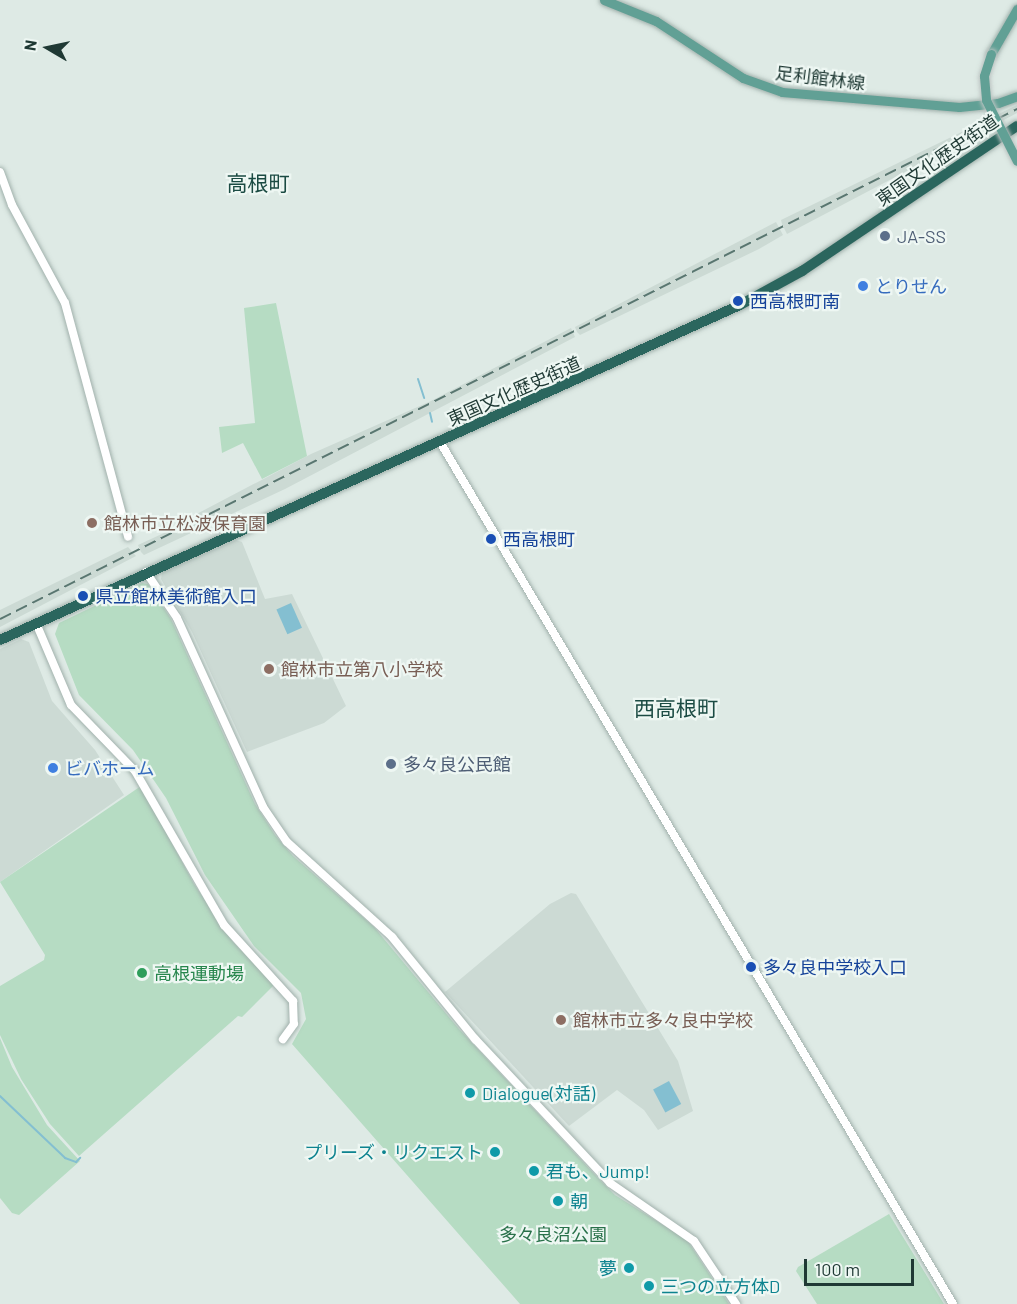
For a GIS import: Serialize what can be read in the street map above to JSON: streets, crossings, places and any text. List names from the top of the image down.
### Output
{
  "streets": {
    "highway": ["東国文化歴史街道"],
    "main road": ["足利館林線"]
  },
  "districts": ["高根町", "西高根町"],
  "parks": ["多々良沼公園"],
  "places": [
    "JA-SS",
    "とりせん",
    "西高根町南",
    "館林市立松波保育園",
    "西高根町",
    "県立館林美術館入口",
    "館林市立第八小学校",
    "多々良公民館",
    "ビバホーム",
    "多々良中学校入口",
    "高根運動場",
    "館林市立多々良中学校",
    "Dialogue(対話)",
    "プリーズ・リクエスト",
    "君も、Jump!",
    "朝",
    "夢",
    "三つの立方体D"
  ],
  "scale_bar": "100 m",
  "north": "left"
}
